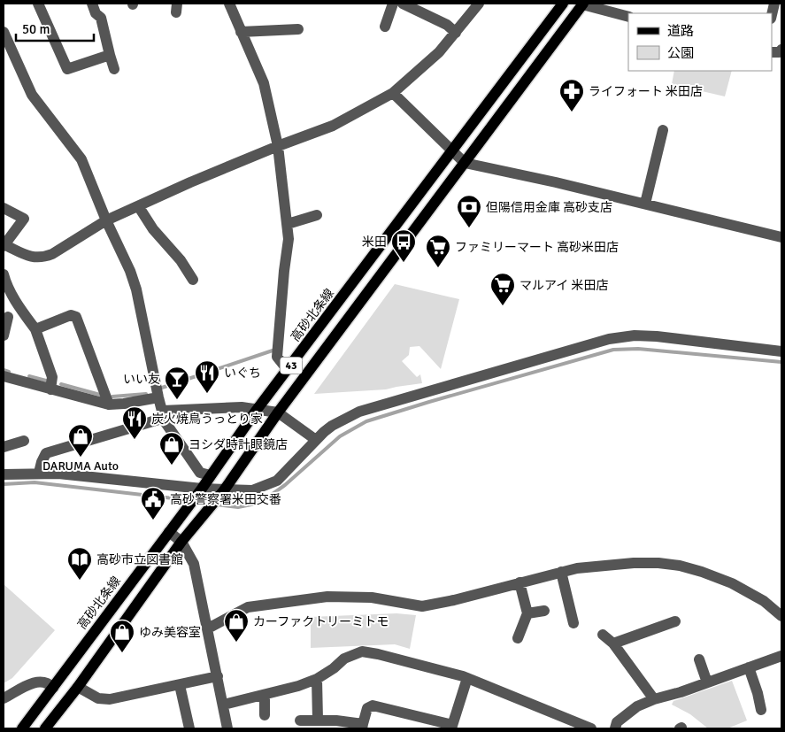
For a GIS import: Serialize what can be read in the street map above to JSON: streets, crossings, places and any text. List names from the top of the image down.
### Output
{
  "streets": {
    "main road": ["高砂北条線", "43"]
  },
  "places": {
    "pharmacy": ["ライフォート 米田店"],
    "bank": ["但陽信用金庫 高砂支店"],
    "bus stop": ["米田"],
    "supermarket": ["ファミリーマート 高砂米田店", "マルアイ 米田店"],
    "restaurant": ["いぐち", "炭火焼鳥うっとり家"],
    "bar": ["いい友"],
    "shop": [
      "DARUMA Auto",
      "ヨシダ時計眼鏡店",
      "カーファクトリーミトモ",
      "ゆみ美容室"
    ],
    "public building": ["高砂警察署米田交番"],
    "library": ["高砂市立図書館"]
  },
  "legend": ["道路", "公園"],
  "scale_bar": "50 m"
}
